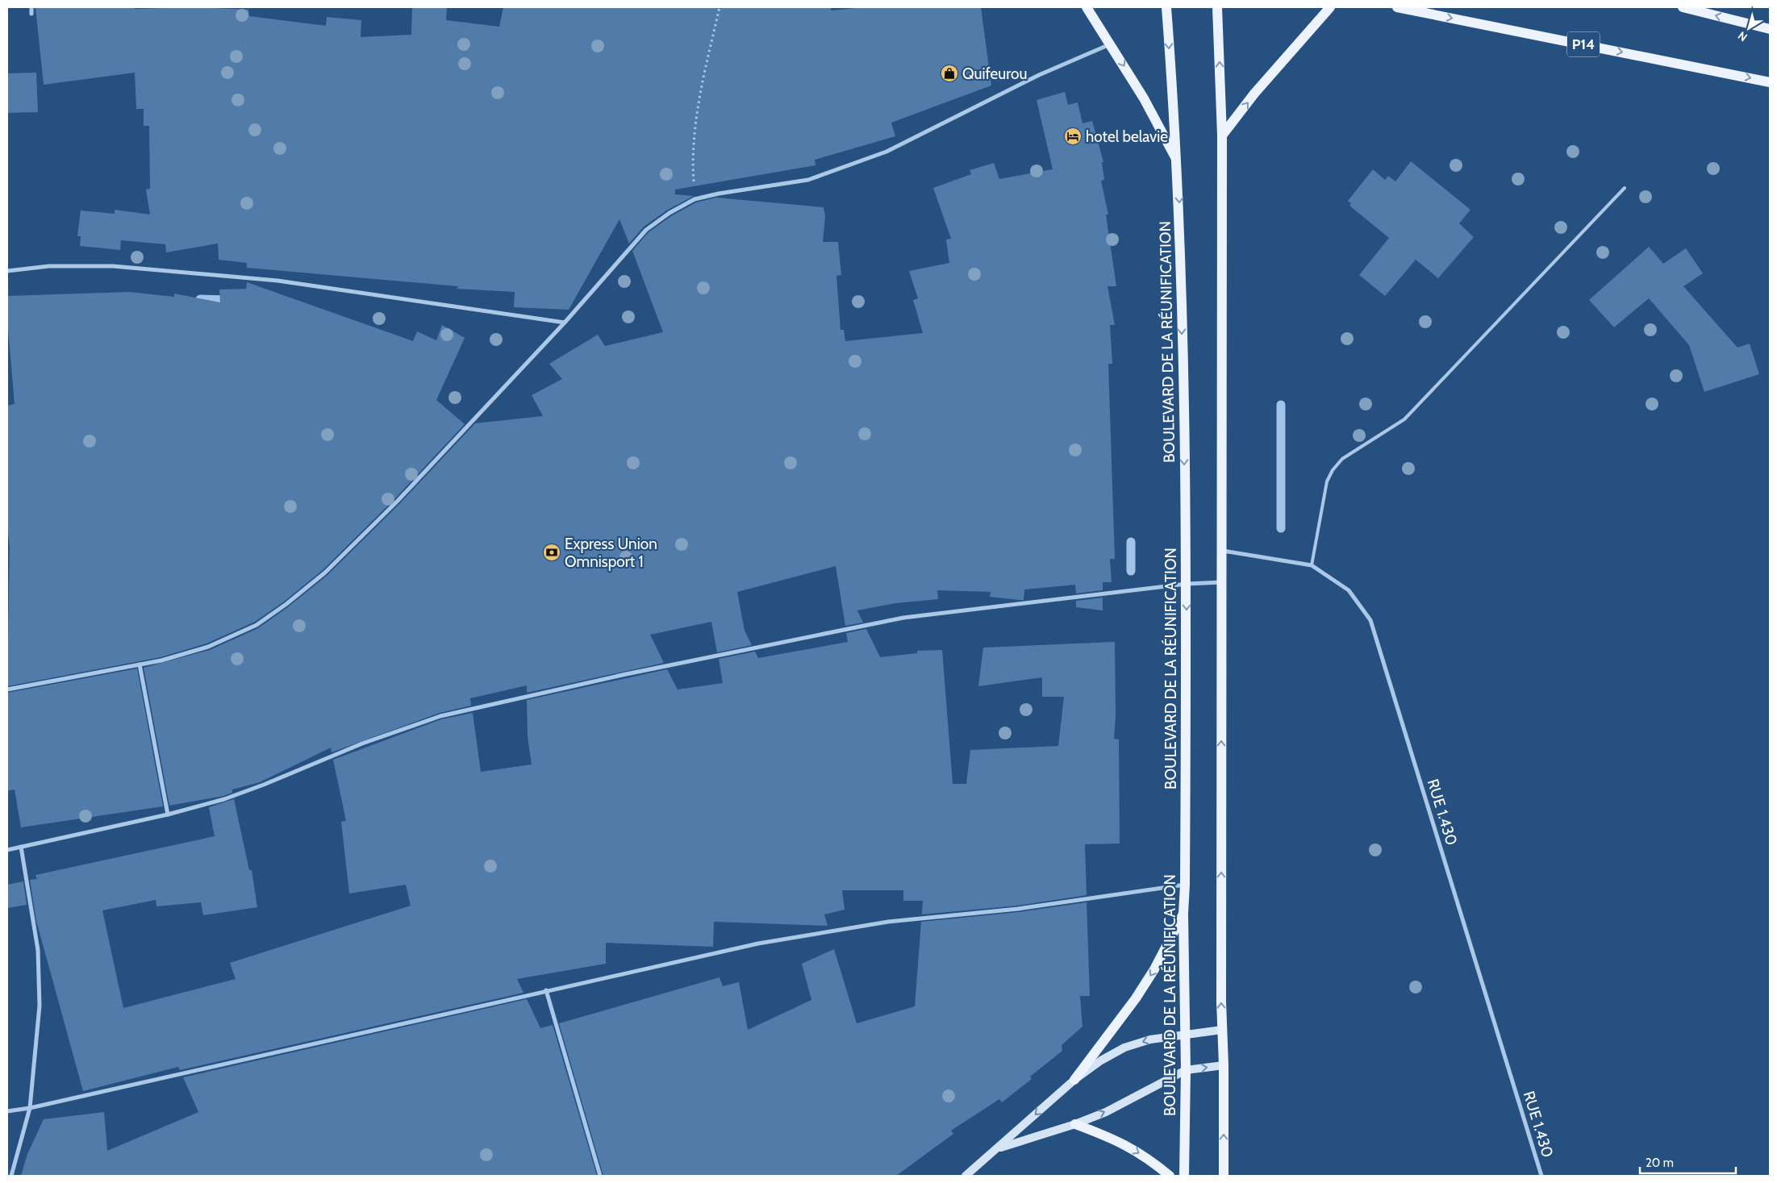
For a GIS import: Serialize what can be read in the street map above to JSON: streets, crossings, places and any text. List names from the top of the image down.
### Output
{
  "streets": {
    "main road": ["P14", "BOULEVARD DE LA RÉUNIFICATION"],
    "street": ["RUE 1.430"]
  },
  "places": {
    "shop": ["Quifeurou"],
    "hotel": ["hotel belavie"],
    "bank": ["Express Union Omnisport 1"]
  },
  "scale_bar": "20 m",
  "north": "bottom left"
}
